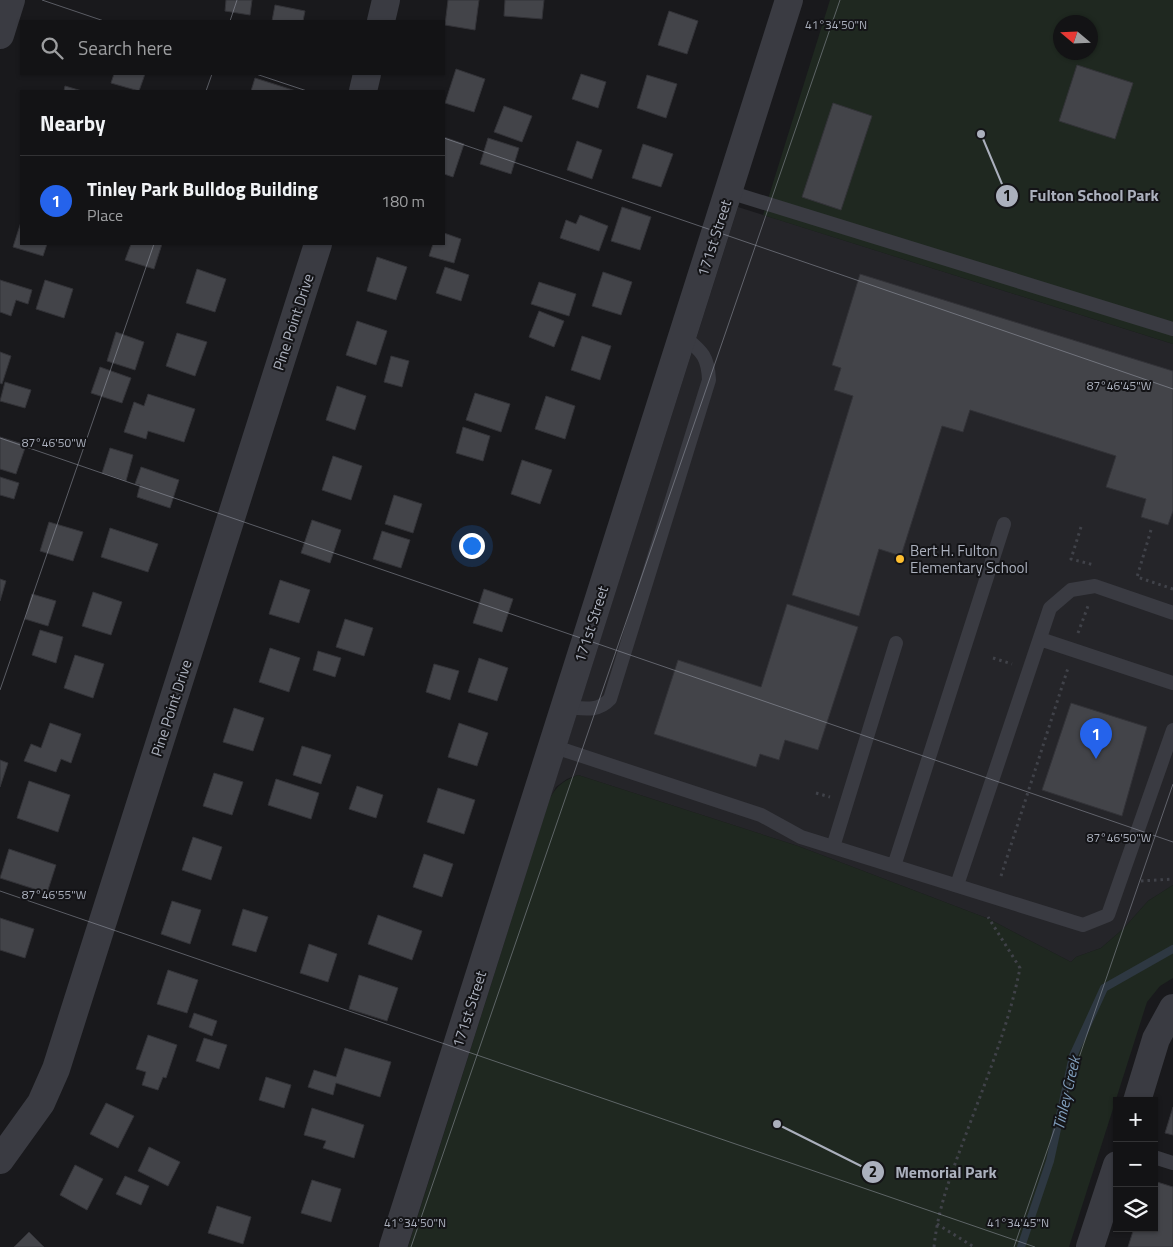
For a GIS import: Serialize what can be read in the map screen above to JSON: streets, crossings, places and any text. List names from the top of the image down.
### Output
{
  "streets": {
    "street": ["171st Street", "Pine Point Drive"]
  },
  "water": ["Tinley Creek"],
  "places": ["Fulton School Park", "Bert H. Fulton Elementary School", "Memorial Park"],
  "north": "left",
  "page": {
    "search": "Search here",
    "heading": "Nearby",
    "list": [
      {
        "mark": "1",
        "name": "Tinley Park Bulldog Building",
        "note": "Place",
        "value": "180 m"
      }
    ],
    "pins": "1",
    "map_buttons": ["+", "−"]
  },
  "coordinates": [
    "41°34'50\"N",
    "87°46'45\"W",
    "87°46'50\"W",
    "87°46'55\"W",
    "41°34'45\"N"
  ]
}
